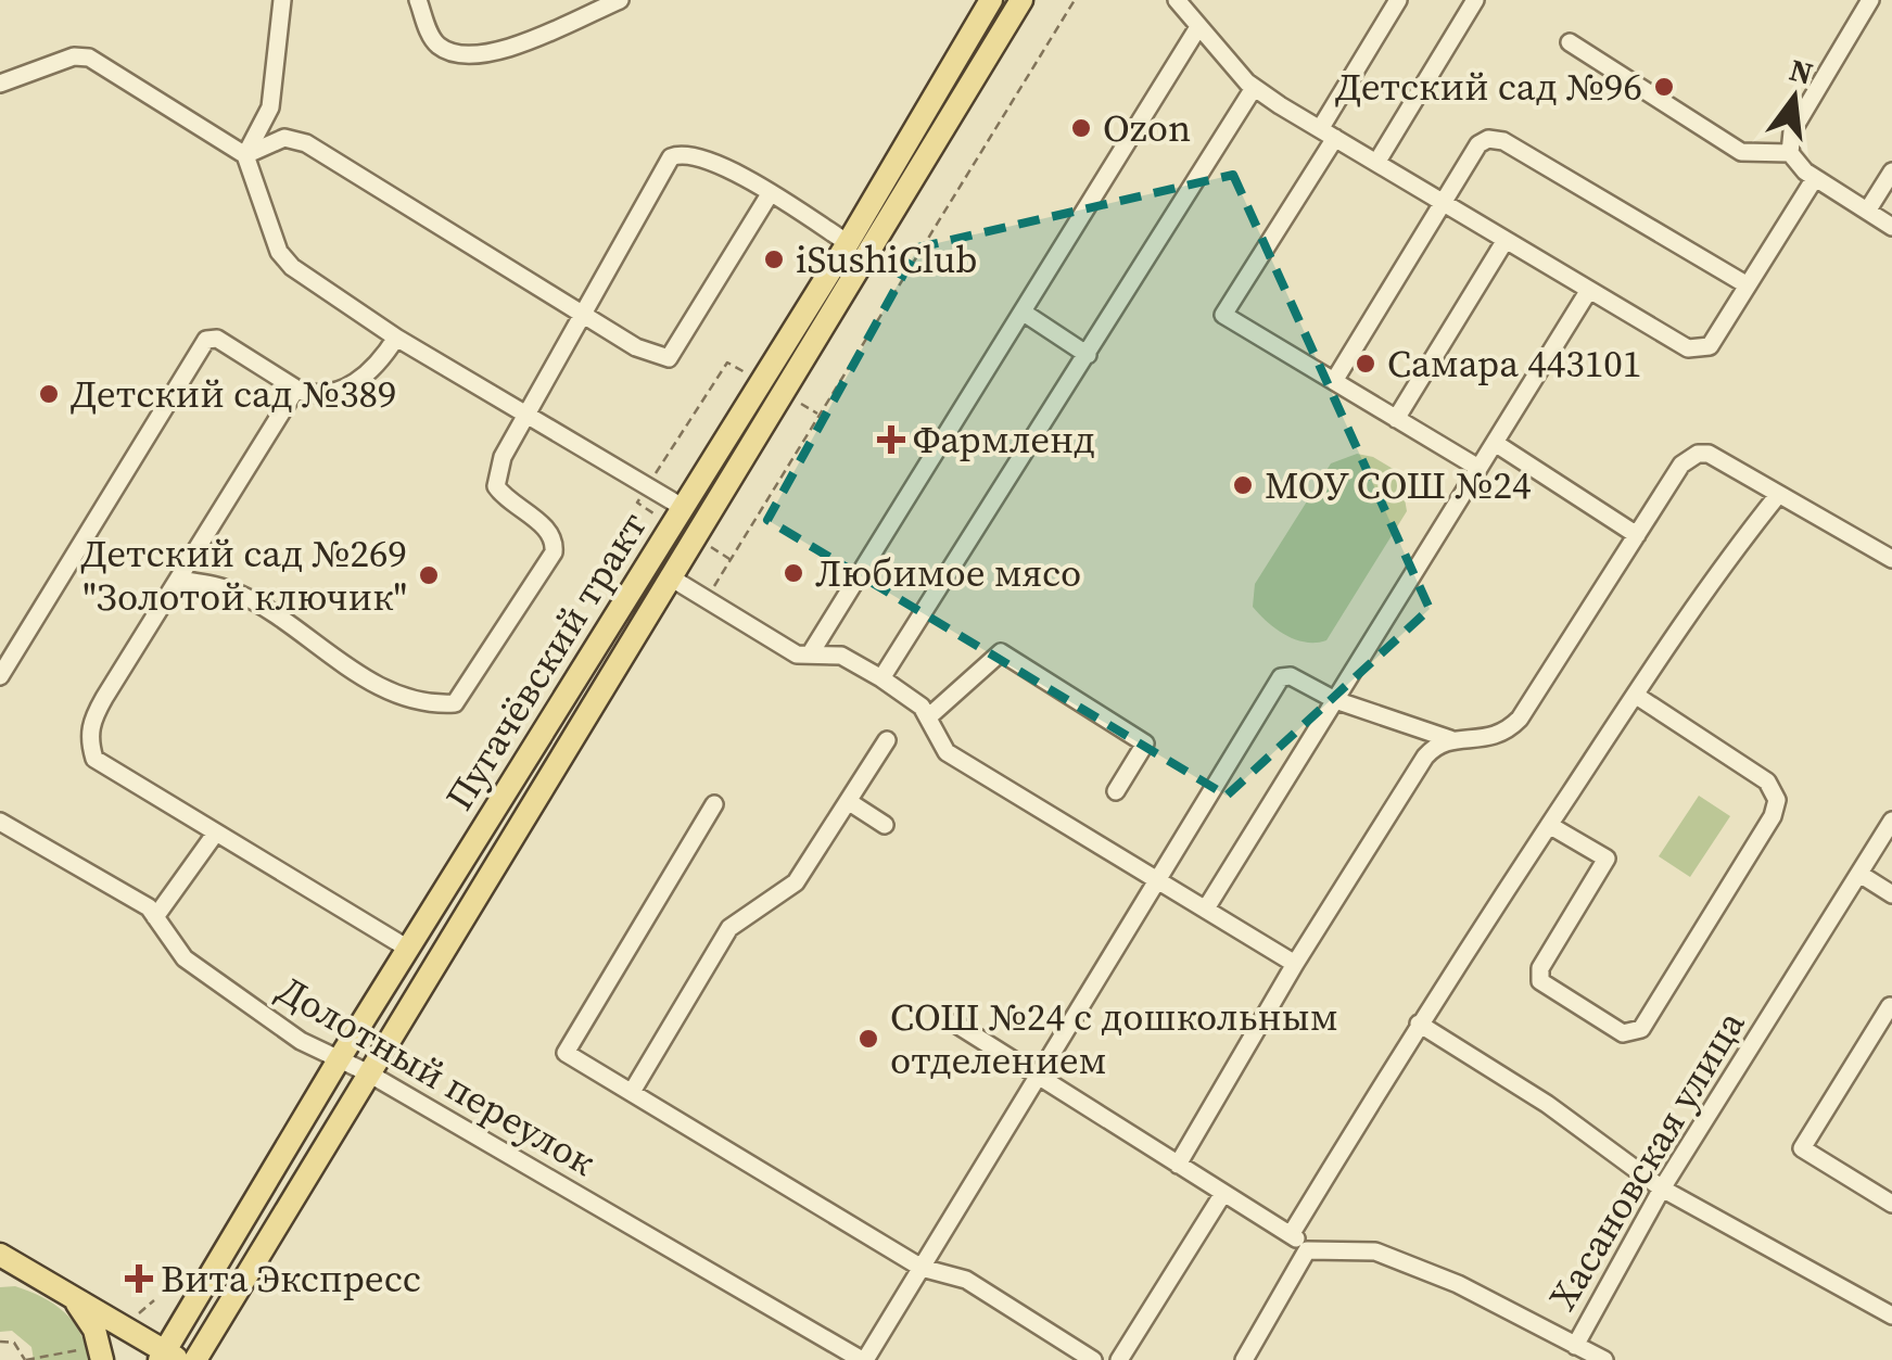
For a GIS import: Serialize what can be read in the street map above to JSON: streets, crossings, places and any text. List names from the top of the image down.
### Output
{
  "streets": {
    "main road": ["Пугачёвский тракт"],
    "street": ["Долотный переулок", "Хасановская улица"]
  },
  "crossings": [
    ["Пугачёвский тракт", "Долотный переулок"]
  ],
  "places": {
    "other": [
      "Детский сад №96",
      "Ozon",
      "iSushiClub",
      "Самара 443101",
      "Детский сад №389",
      "МОУ СОШ №24",
      "Любимое мясо",
      "Детский сад №269 \"Золотой ключик\"",
      "СОШ №24 с дошкольным отделением"
    ],
    "health": ["Фармленд", "Вита Экспресс"]
  },
  "north": "top"
}
